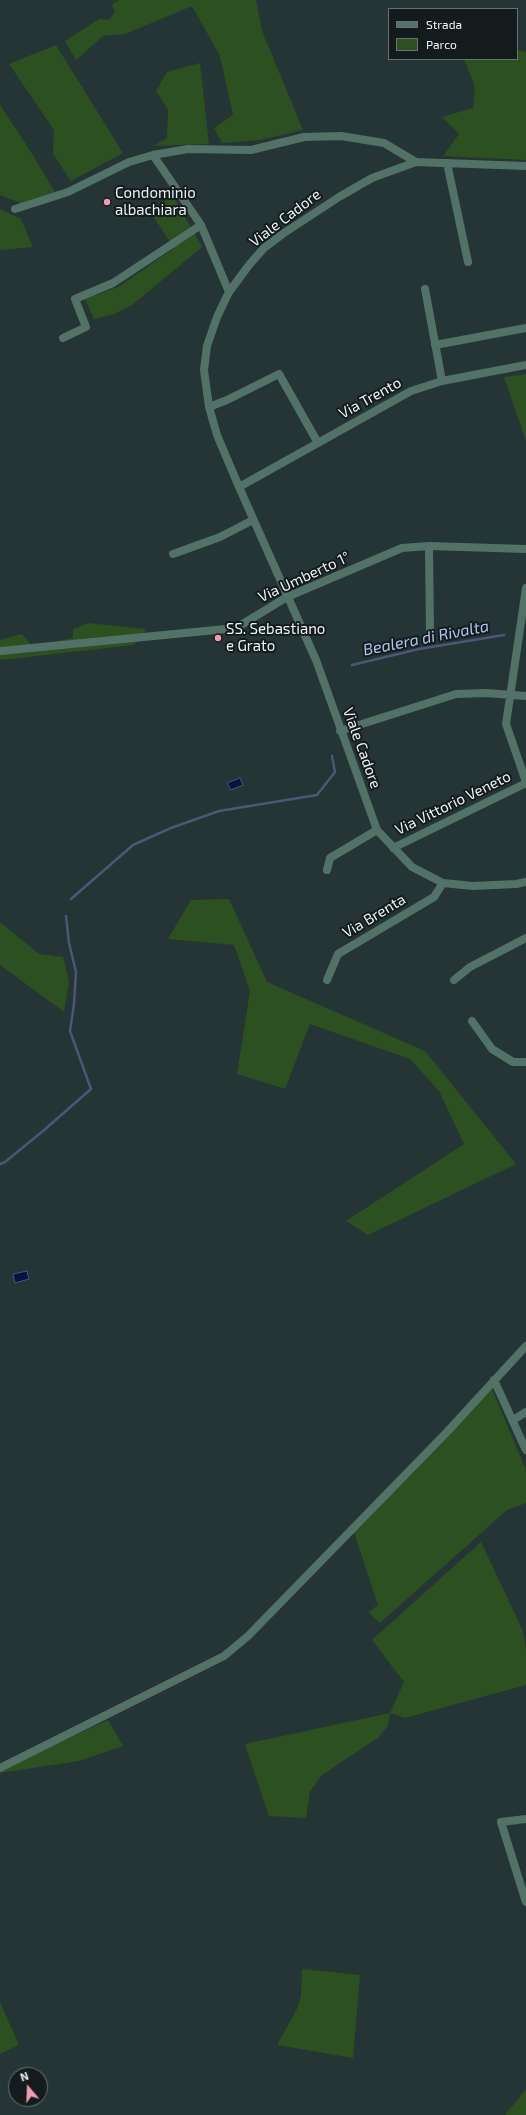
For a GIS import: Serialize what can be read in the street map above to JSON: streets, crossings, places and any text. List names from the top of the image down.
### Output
{
  "streets": {
    "street": [
      "Viale Cadore",
      "Via Trento",
      "Via Umberto 1°",
      "Via Vittorio Veneto",
      "Via Brenta"
    ]
  },
  "crossings": [
    ["Viale Cadore", "Via Trento"],
    ["Viale Cadore", "Via Umberto 1°"],
    ["Viale Cadore", "Via Vittorio Veneto"],
    ["Viale Cadore", "Via Brenta"]
  ],
  "water": ["Bealera di Rivalta"],
  "places": ["Condominio albachiara", "SS. Sebastiano e Grato"],
  "legend": ["Strada", "Parco"],
  "north": "top"
}
